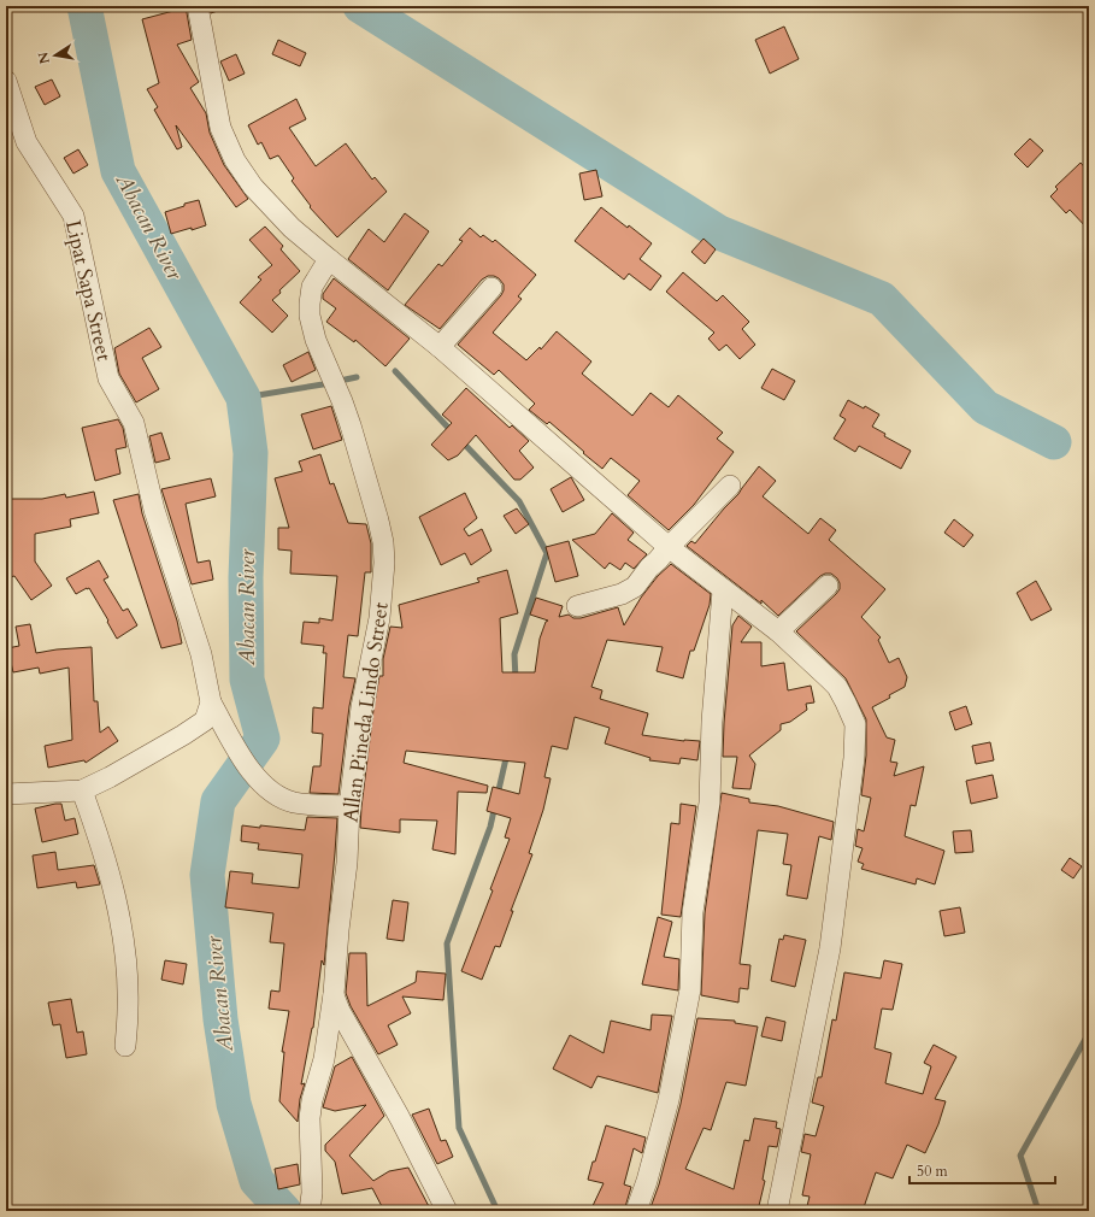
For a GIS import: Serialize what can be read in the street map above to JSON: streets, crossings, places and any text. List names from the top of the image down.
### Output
{
  "streets": {
    "street": ["Lipat Sapa Street", "Allan Pineda Lindo Street"]
  },
  "crossings": [
    ["Lipat Sapa Street", "Allan Pineda Lindo Street"]
  ],
  "water": ["Abacan River"],
  "scale_bar": "50 m",
  "north": "left"
}
